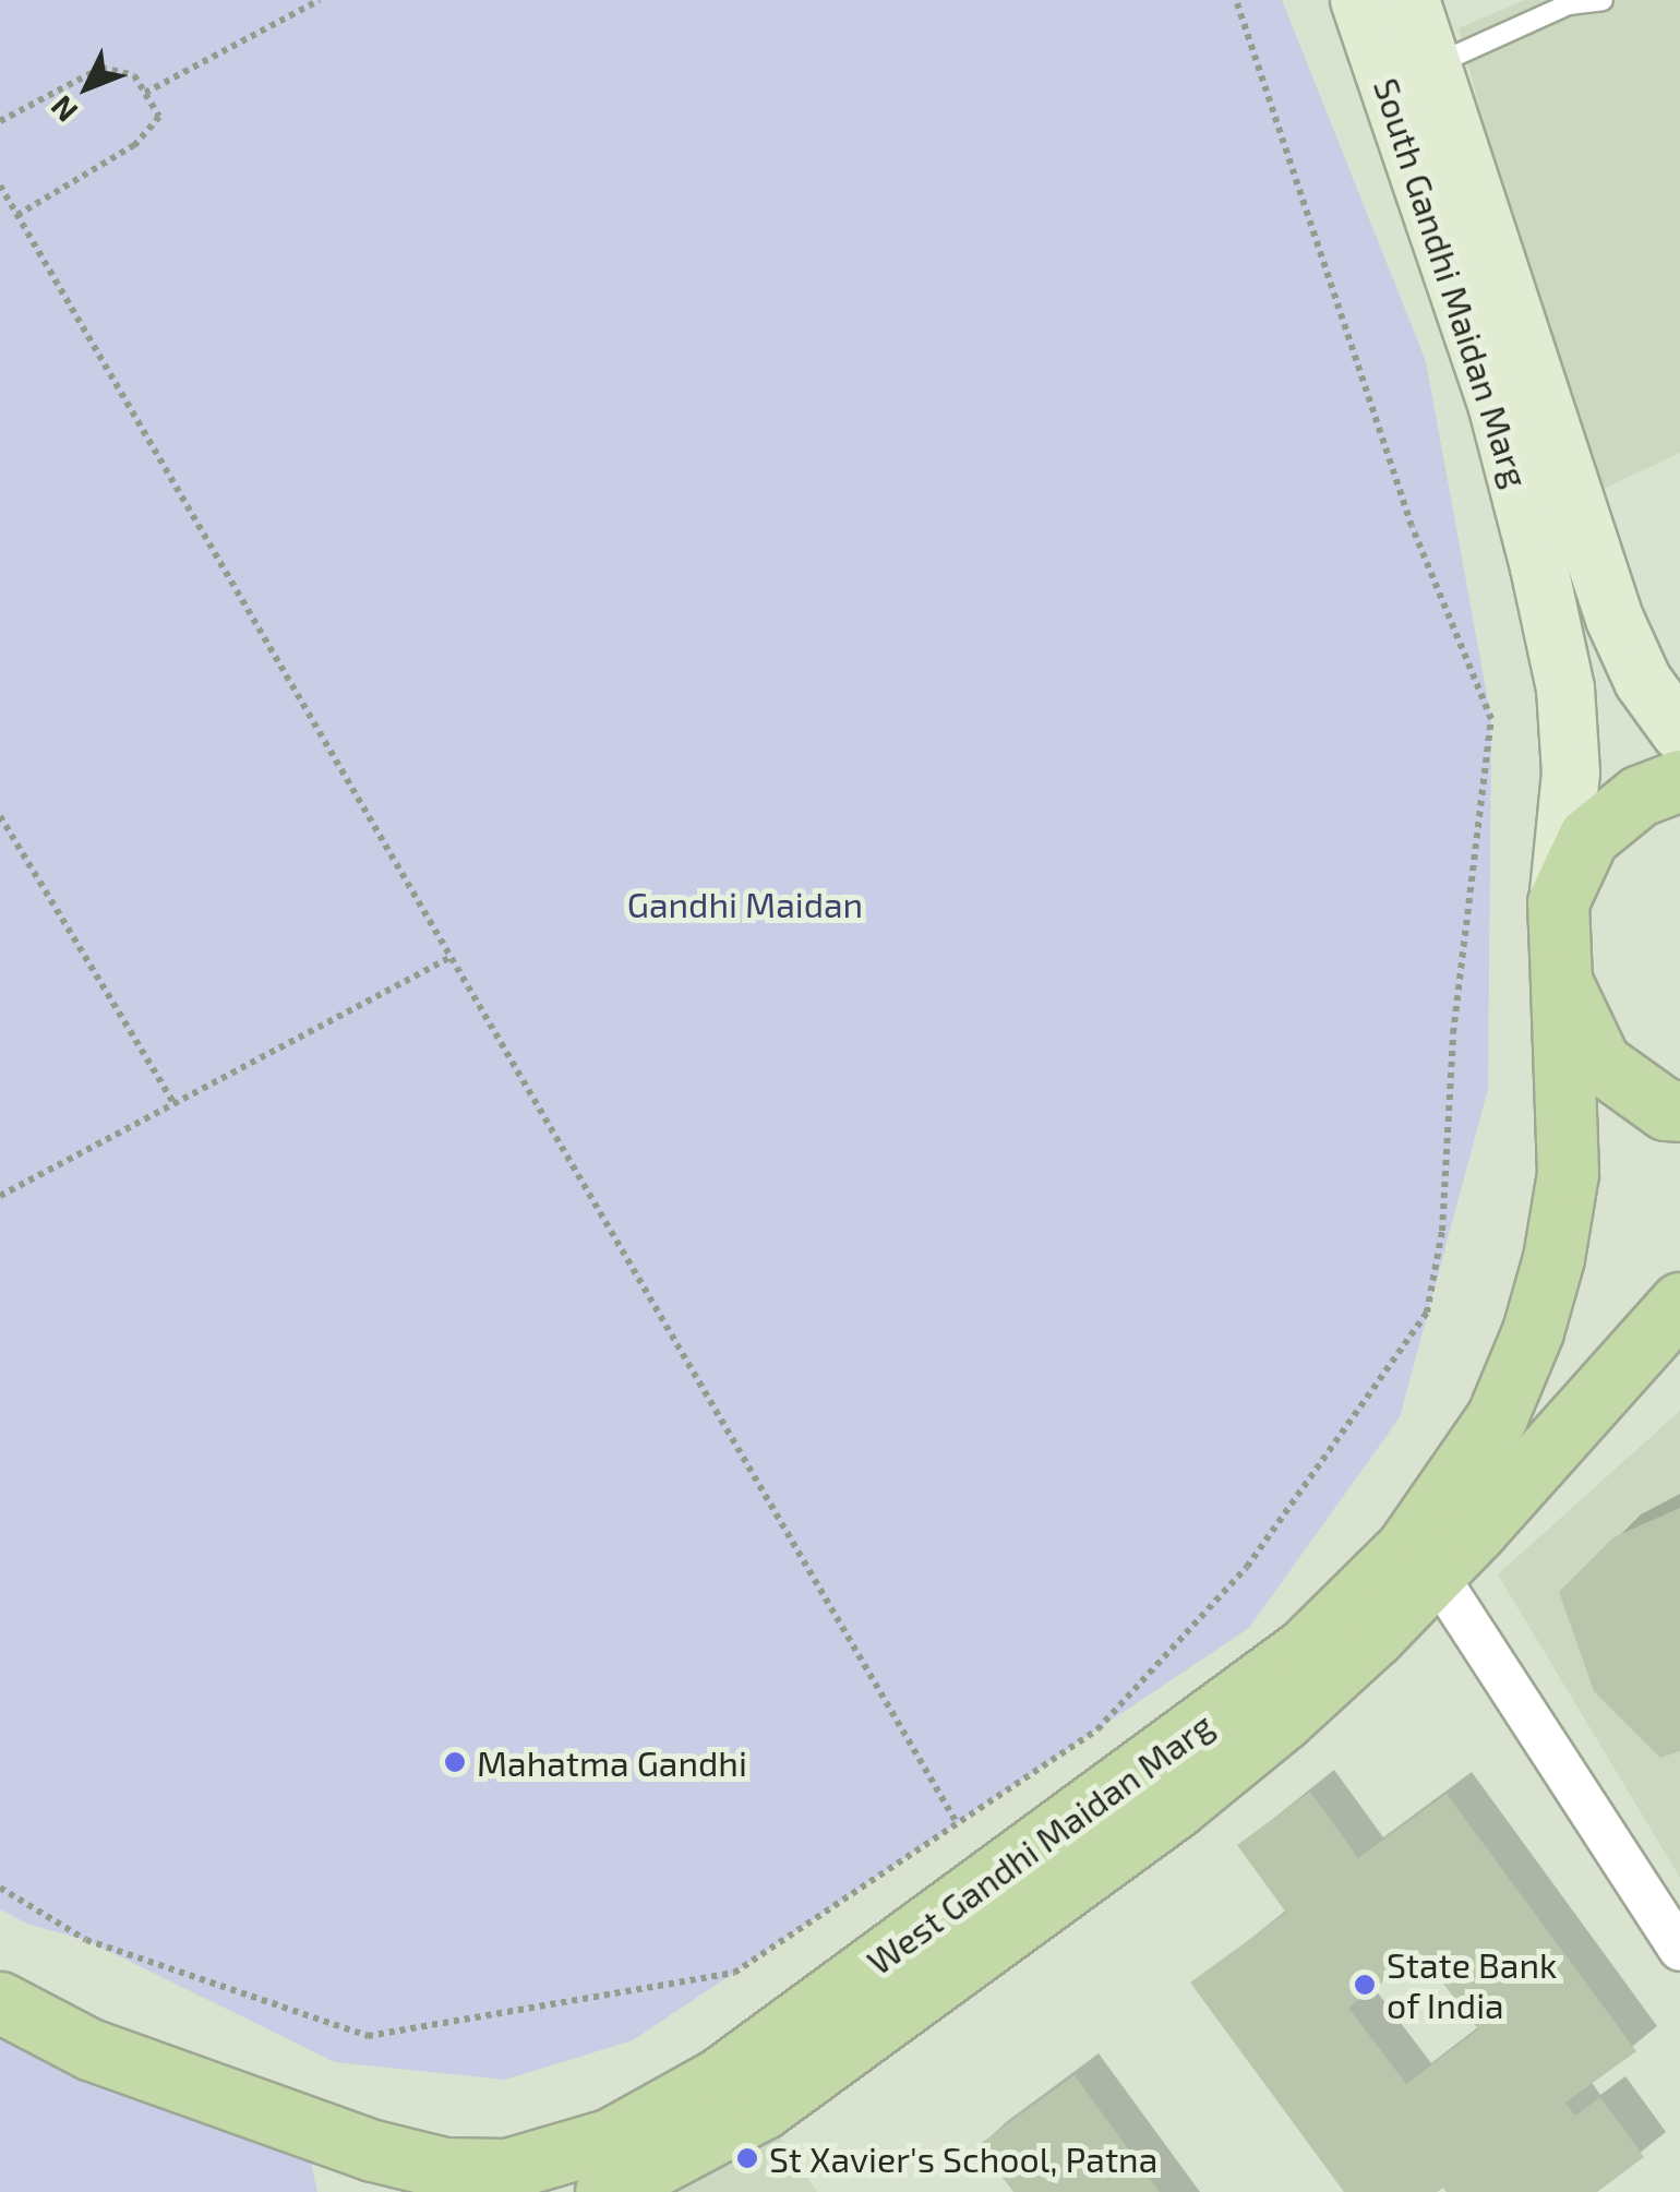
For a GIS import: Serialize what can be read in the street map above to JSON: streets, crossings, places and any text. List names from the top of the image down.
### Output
{
  "streets": {
    "main road": ["South Gandhi Maidan Marg", "West Gandhi Maidan Marg"]
  },
  "crossings": [
    ["South Gandhi Maidan Marg", "West Gandhi Maidan Marg"]
  ],
  "parks": ["Gandhi Maidan"],
  "places": ["Mahatma Gandhi", "State Bank of India", "St Xavier's School, Patna"],
  "north": "bottom left"
}
